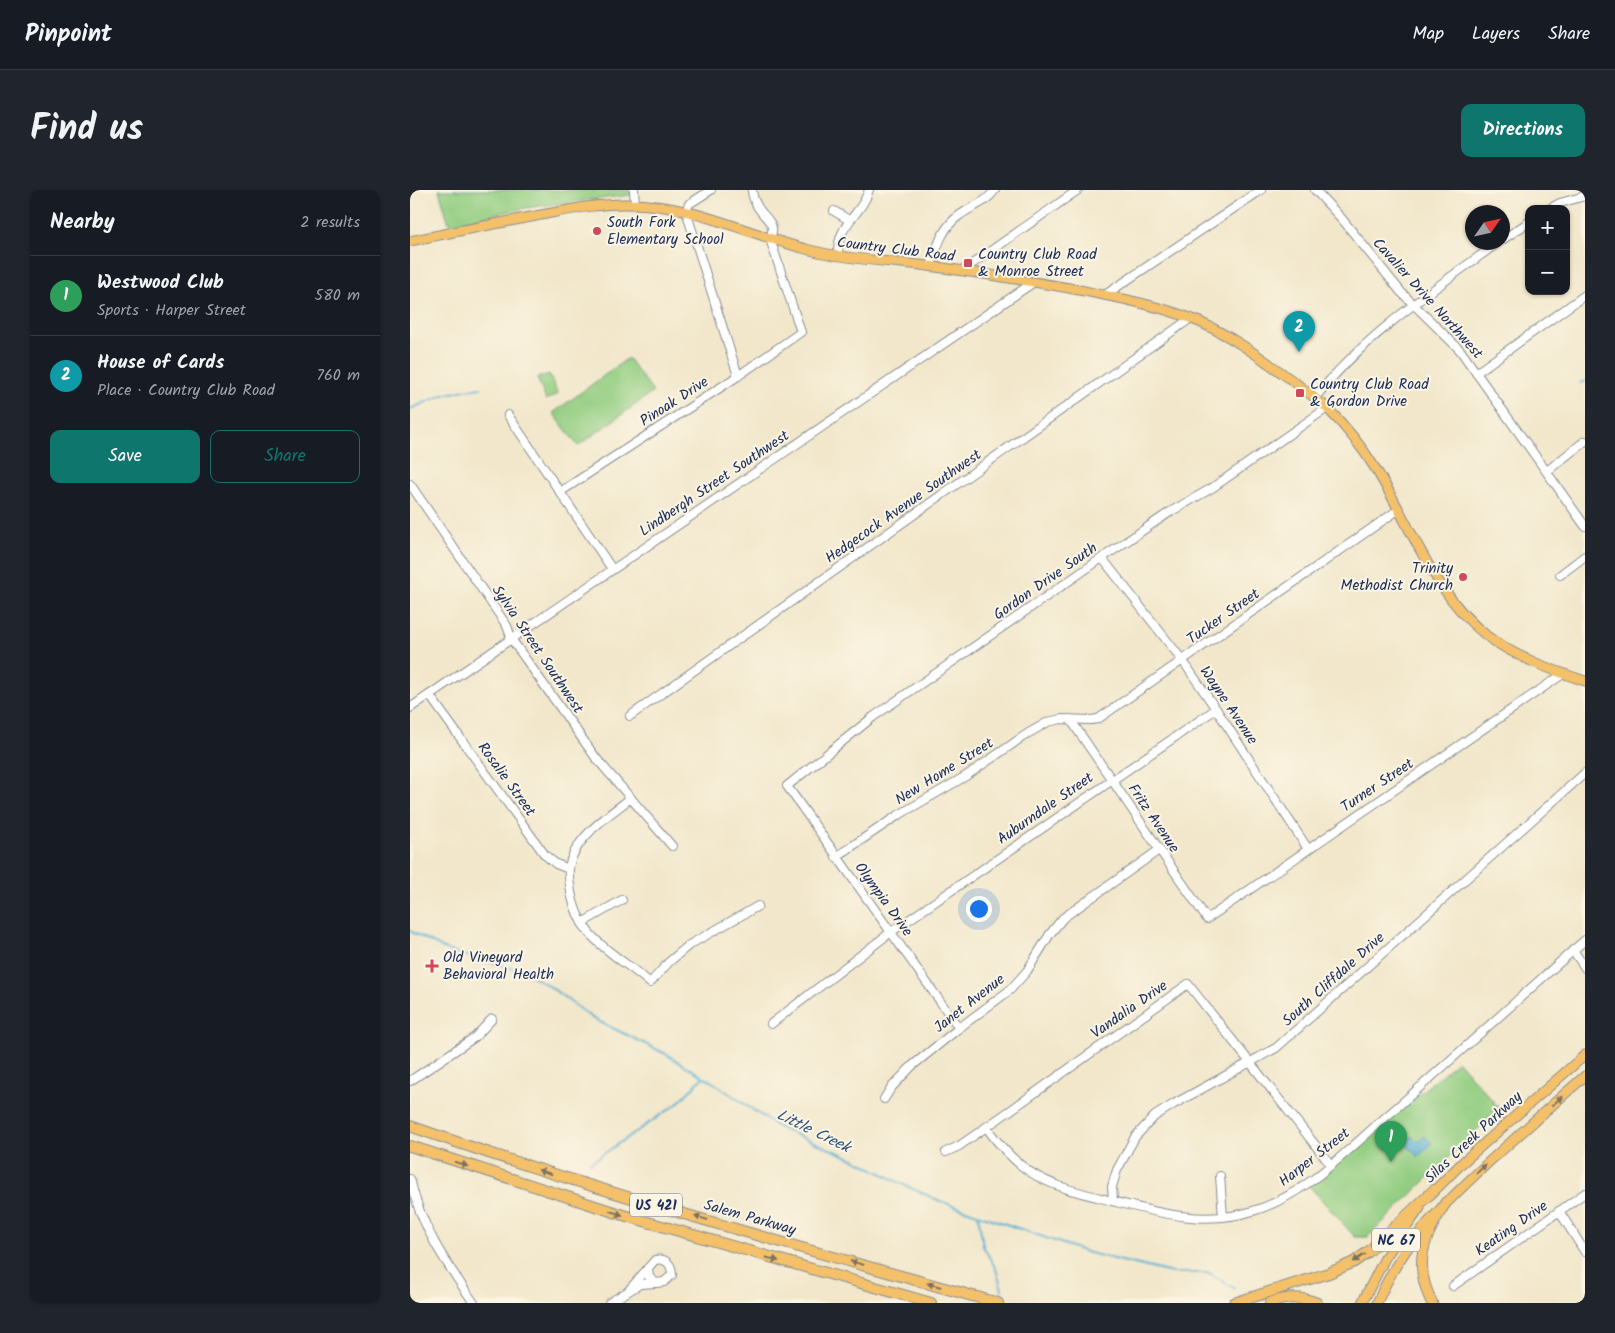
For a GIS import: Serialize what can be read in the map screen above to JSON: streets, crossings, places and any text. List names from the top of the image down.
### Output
{
  "streets": {
    "highway": ["US 421", "Salem Parkway"],
    "main road": ["Country Club Road", "Silas Creek Parkway", "NC 67"],
    "street": [
      "Cavalier Drive Northwest",
      "Pinoak Drive",
      "Lindbergh Street Southwest",
      "Hedgecock Avenue Southwest",
      "Gordon Drive South",
      "Tucker Street",
      "Sylvia Street Southwest",
      "Wayne Avenue",
      "New Home Street",
      "Rosalie Street",
      "Turner Street",
      "Auburndale Street",
      "Fritz Avenue",
      "Olympia Drive",
      "South Cliffdale Drive",
      "Janet Avenue",
      "Vandalia Drive",
      "Harper Street",
      "Keating Drive"
    ]
  },
  "crossings": [
    ["Country Club Road", "Pinoak Drive"],
    ["Country Club Road", "Lindbergh Street Southwest"],
    ["Country Club Road", "Hedgecock Avenue Southwest"],
    ["Country Club Road", "Gordon Drive South"],
    ["Country Club Road", "Tucker Street"],
    ["Country Club Road", "Turner Street"],
    ["Lindbergh Street Southwest", "Sylvia Street Southwest"],
    ["Lindbergh Street Southwest", "Rosalie Street"],
    ["Gordon Drive South", "Wayne Avenue"],
    ["Gordon Drive South", "Olympia Drive"],
    ["Tucker Street", "Wayne Avenue"],
    ["Tucker Street", "Fritz Avenue"],
    ["Wayne Avenue", "Turner Street"],
    ["Wayne Avenue", "Auburndale Street"],
    ["New Home Street", "Olympia Drive"],
    ["Turner Street", "Fritz Avenue"],
    ["Auburndale Street", "Fritz Avenue"],
    ["Auburndale Street", "Olympia Drive"],
    ["Fritz Avenue", "Janet Avenue"],
    ["Olympia Drive", "Janet Avenue"],
    ["South Cliffdale Drive", "Vandalia Drive"],
    ["South Cliffdale Drive", "Harper Street"],
    ["Vandalia Drive", "Harper Street"]
  ],
  "water": ["Little Creek"],
  "places": {
    "other": ["South Fork Elementary School", "Trinity Methodist Church"],
    "transit": ["Country Club Road & Monroe Street", "Country Club Road & Gordon Drive"],
    "health": ["Old Vineyard Behavioral Health"]
  },
  "north": "top right",
  "page": {
    "header": "Pinpoint",
    "nav": ["Map", "Layers", "Share"],
    "title": "Find us",
    "buttons": [
      "Directions",
      ["Save", "Share"]
    ],
    "heading": ["Nearby", "2 results"],
    "map_buttons": ["+", "−"],
    "list": [
      {
        "mark": "1",
        "name": "Westwood Club",
        "note": "Sports · Harper Street",
        "value": "580 m"
      },
      {
        "mark": "2",
        "name": "House of Cards",
        "note": "Place · Country Club Road",
        "value": "760 m"
      }
    ],
    "pins": ["2", "1"]
  }
}
